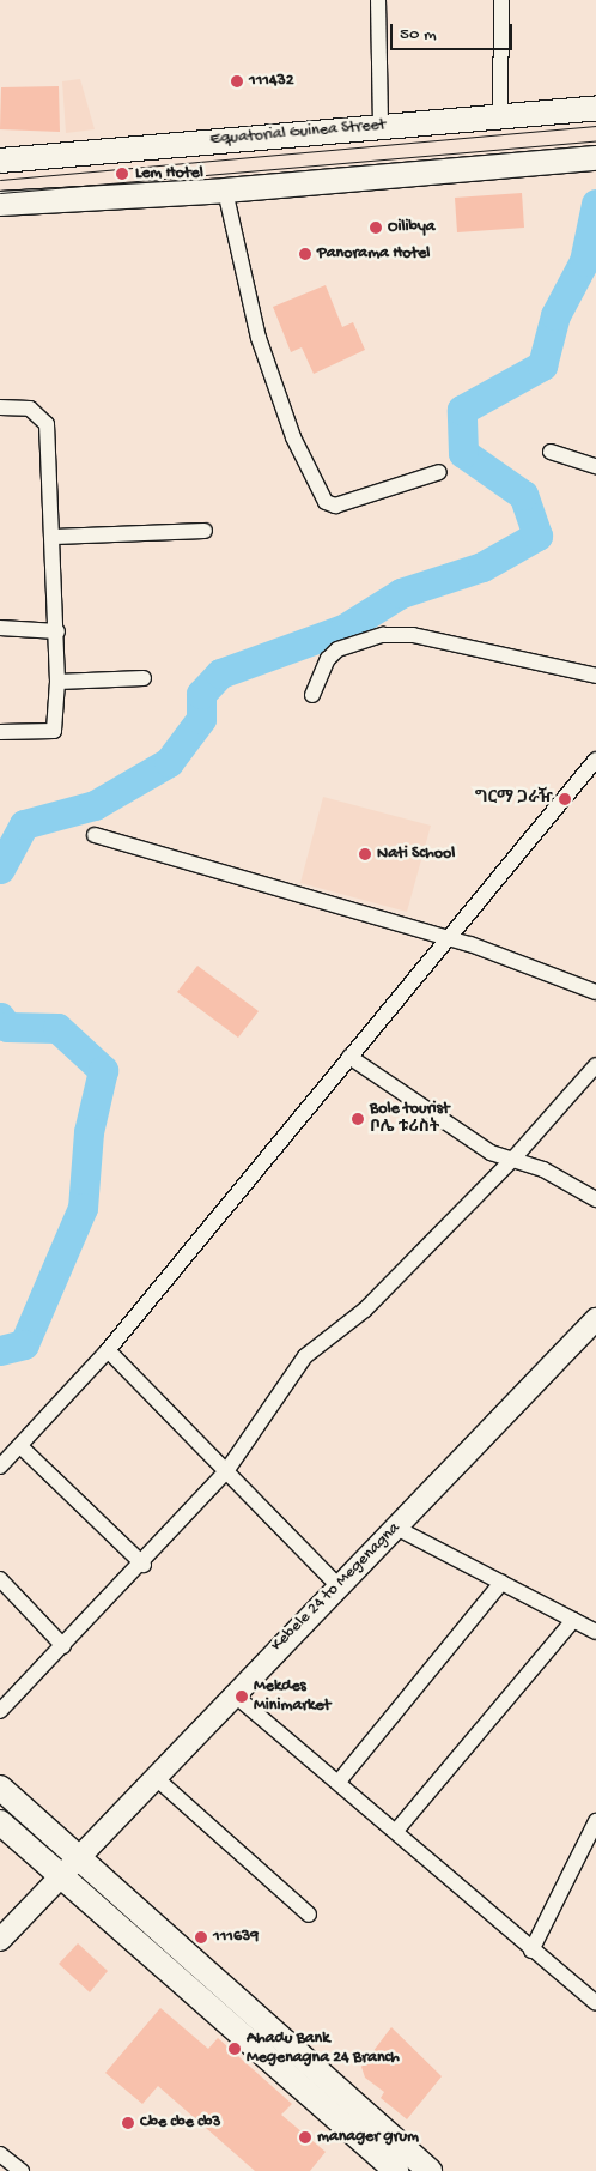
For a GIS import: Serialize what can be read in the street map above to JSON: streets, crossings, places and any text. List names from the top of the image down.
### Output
{
  "streets": {
    "main road": ["Equatorial Guinea Street", "Kebele 24 to Megenagna"]
  },
  "places": [
    "111432",
    "Lem Hotel",
    "Oilibya",
    "Panorama Hotel",
    "ግርማ ጋራዥ",
    "Nati School",
    "Bole tourist ቦሌ ቱሪስት",
    "Mekdes Minimarket",
    "111639",
    "Ahadu Bank Megenagna 24 Branch",
    "Cbe cbe cb3",
    "manager grum"
  ],
  "scale_bar": "50 m"
}
